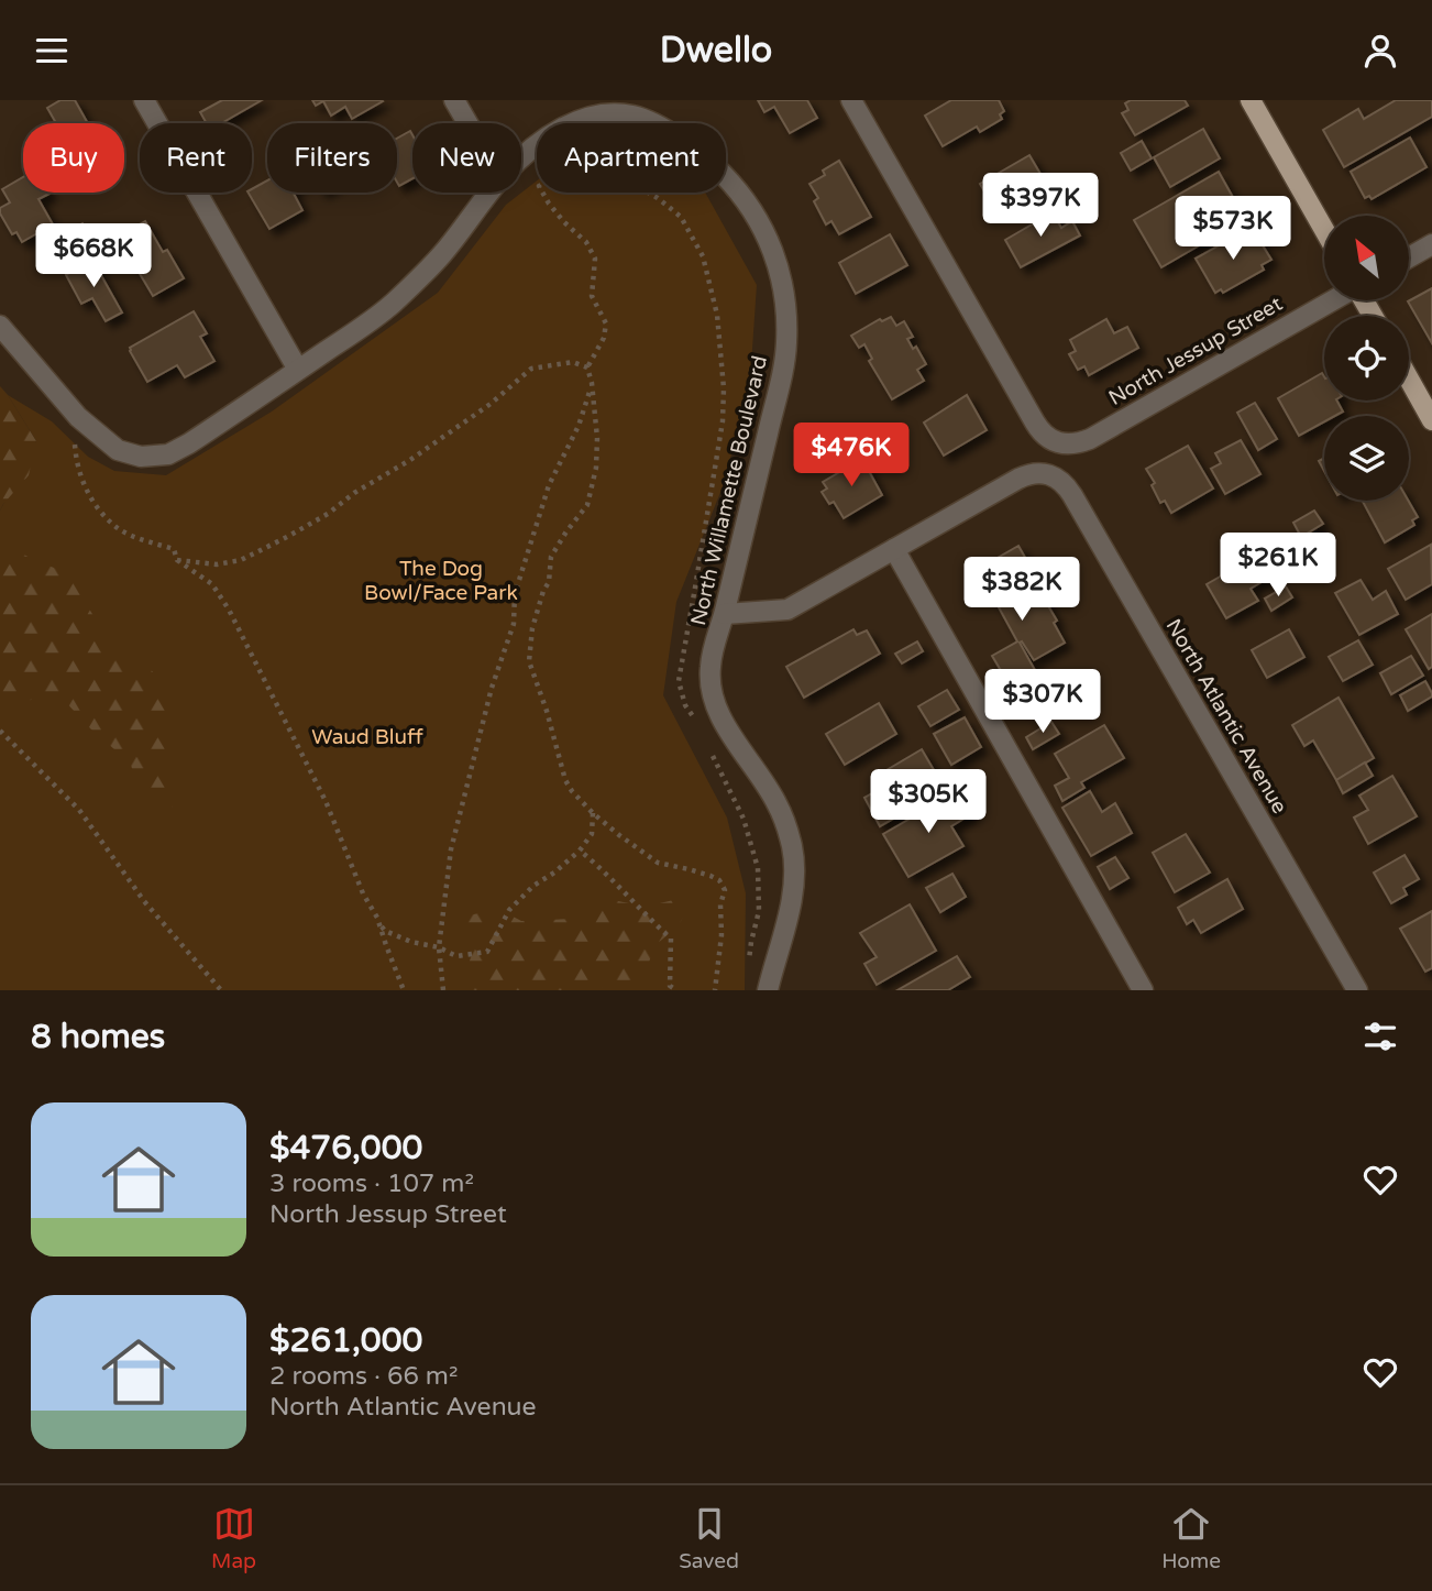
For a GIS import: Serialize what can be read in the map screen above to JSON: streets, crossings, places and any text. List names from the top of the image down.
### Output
{
  "streets": {
    "street": ["North Jessup Street", "North Willamette Boulevard", "North Atlantic Avenue"]
  },
  "parks": ["The Dog Bowl/Face Park", "Waud Bluff"],
  "north": "top left",
  "page": {
    "header": "Dwello",
    "chip": [
      "Buy",
      "Rent",
      "Filters",
      "New",
      "Apartment"
    ],
    "price": [
      "$397K",
      "$573K",
      "$668K",
      "$476K",
      "$261K",
      "$382K",
      "$307K",
      "$305K"
    ],
    "heading": "8 homes",
    "list": [
      {
        "name": "$476,000",
        "note": "3 rooms · 107 m² · North Jessup Street"
      },
      {
        "name": "$261,000",
        "note": "2 rooms · 66 m² · North Atlantic Avenue"
      }
    ],
    "tabs": ["Map", "Saved", "Home"]
  }
}
